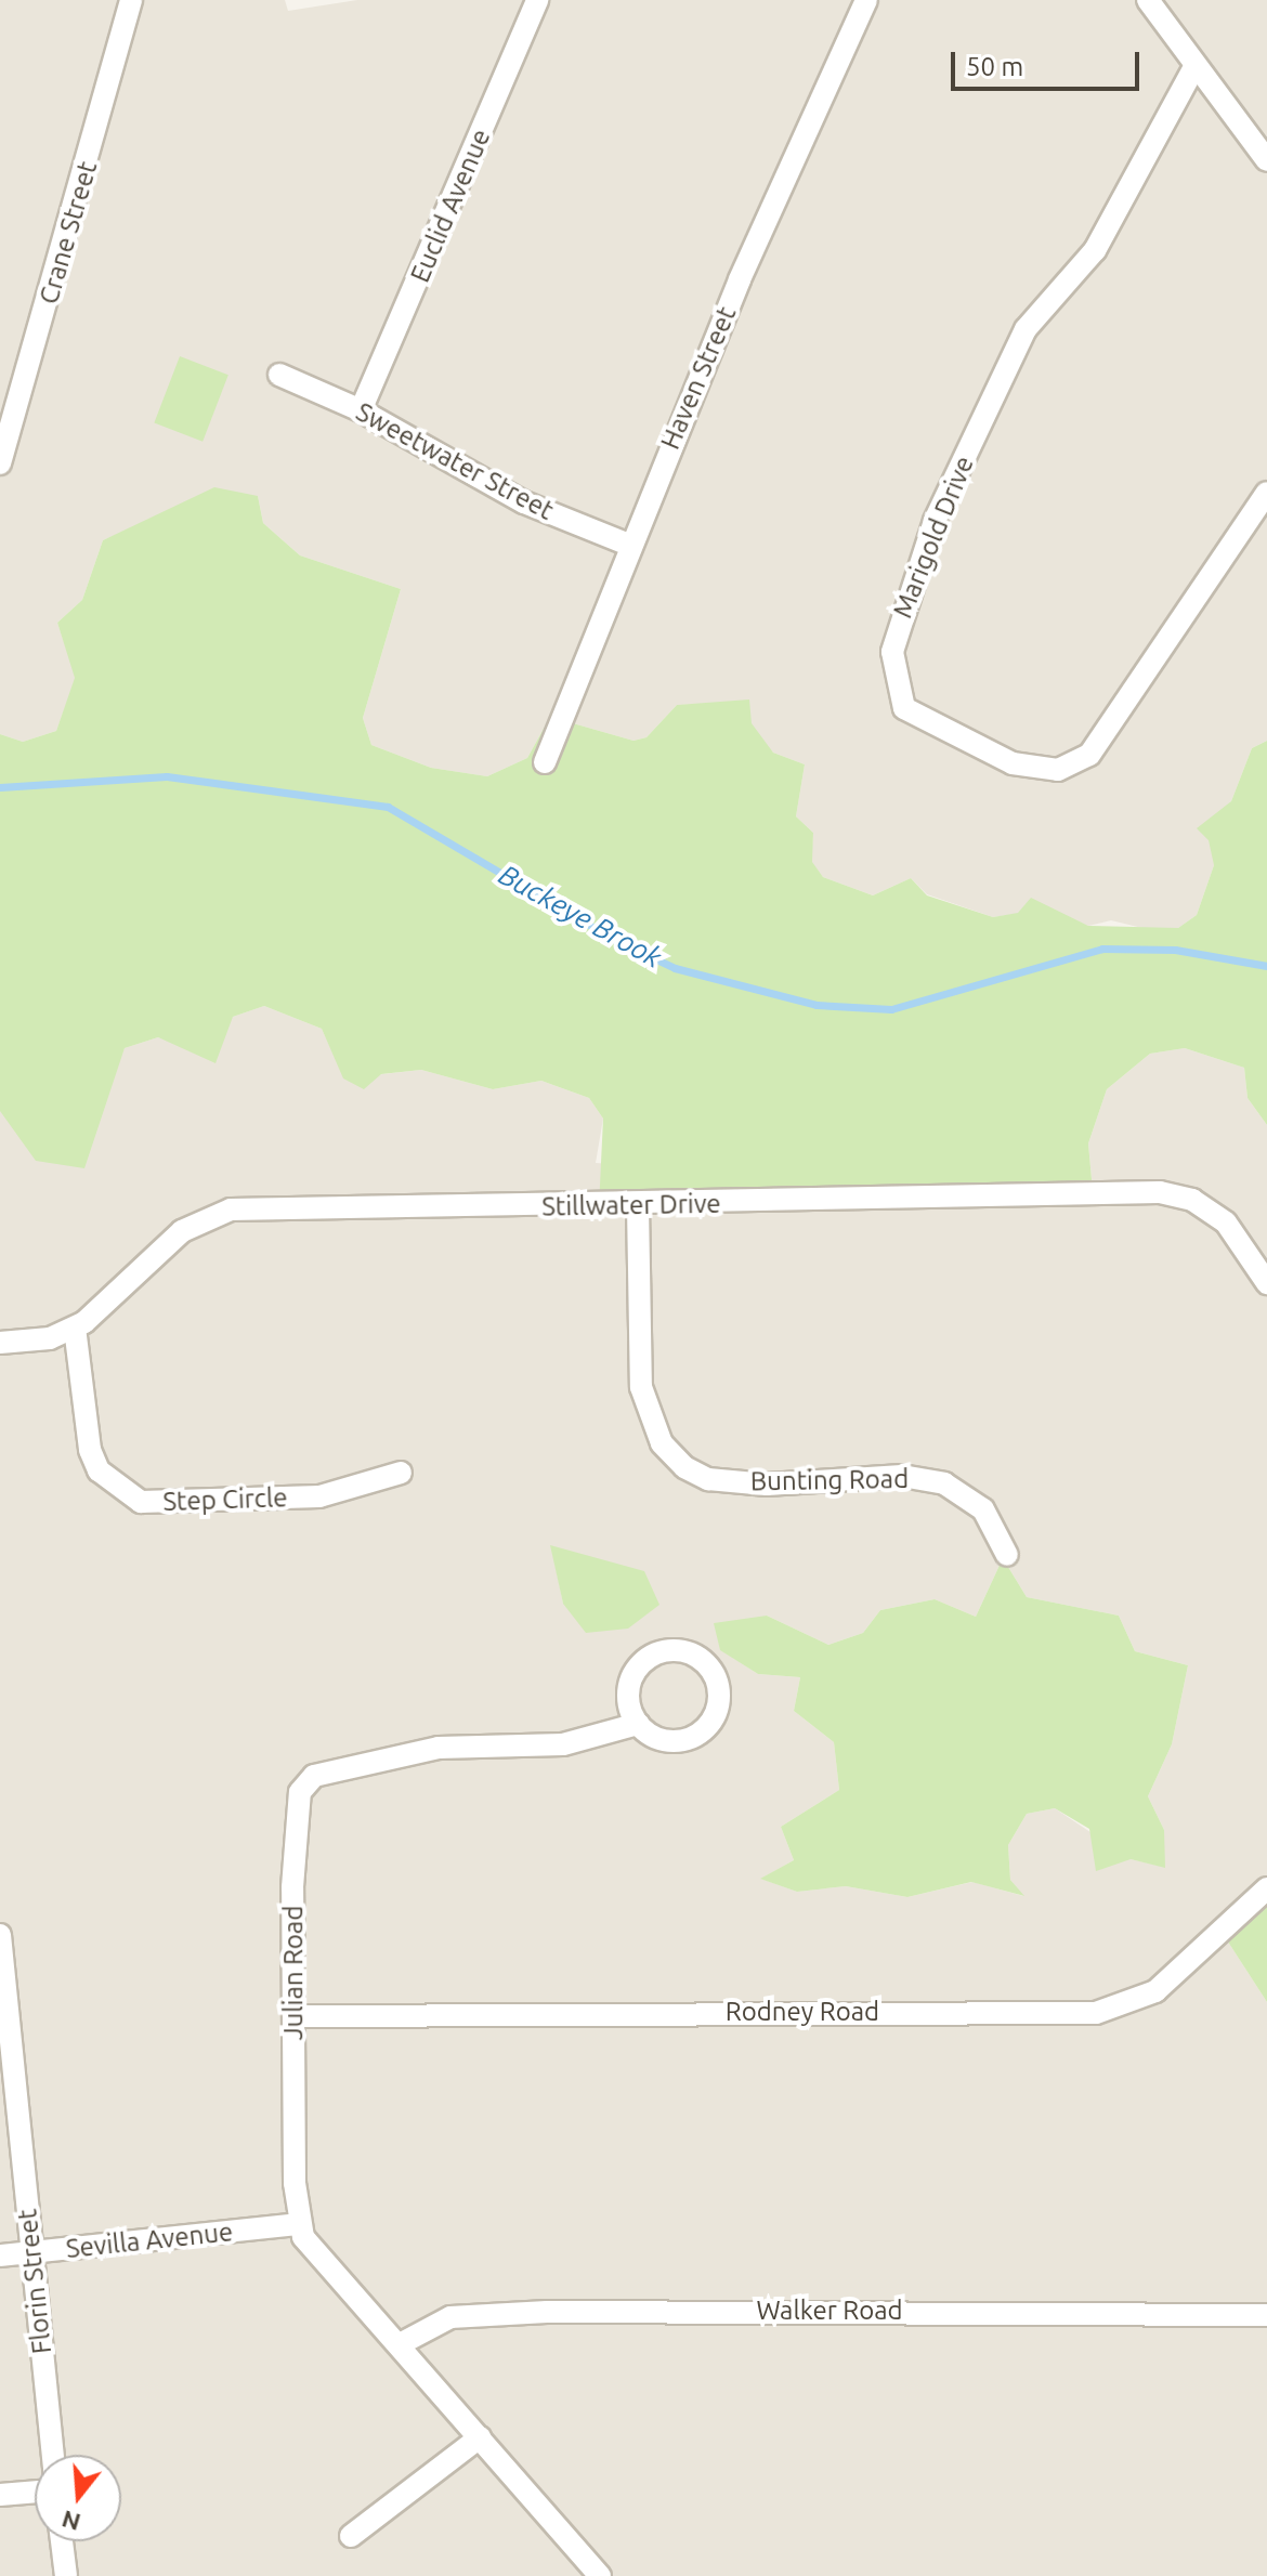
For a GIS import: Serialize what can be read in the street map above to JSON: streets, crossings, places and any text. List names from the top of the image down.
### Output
{
  "streets": {
    "street": [
      "Euclid Avenue",
      "Crane Street",
      "Haven Street",
      "Sweetwater Street",
      "Marigold Drive",
      "Stillwater Drive",
      "Bunting Road",
      "Step Circle",
      "Julian Road",
      "Rodney Road",
      "Sevilla Avenue",
      "Florin Street",
      "Walker Road"
    ]
  },
  "crossings": [
    ["Euclid Avenue", "Sweetwater Street"],
    ["Haven Street", "Sweetwater Street"],
    ["Stillwater Drive", "Bunting Road"],
    ["Stillwater Drive", "Step Circle"],
    ["Julian Road", "Rodney Road"],
    ["Julian Road", "Sevilla Avenue"],
    ["Julian Road", "Walker Road"],
    ["Sevilla Avenue", "Florin Street"]
  ],
  "water": ["Buckeye Brook"],
  "scale_bar": "50 m",
  "north": "bottom"
}
